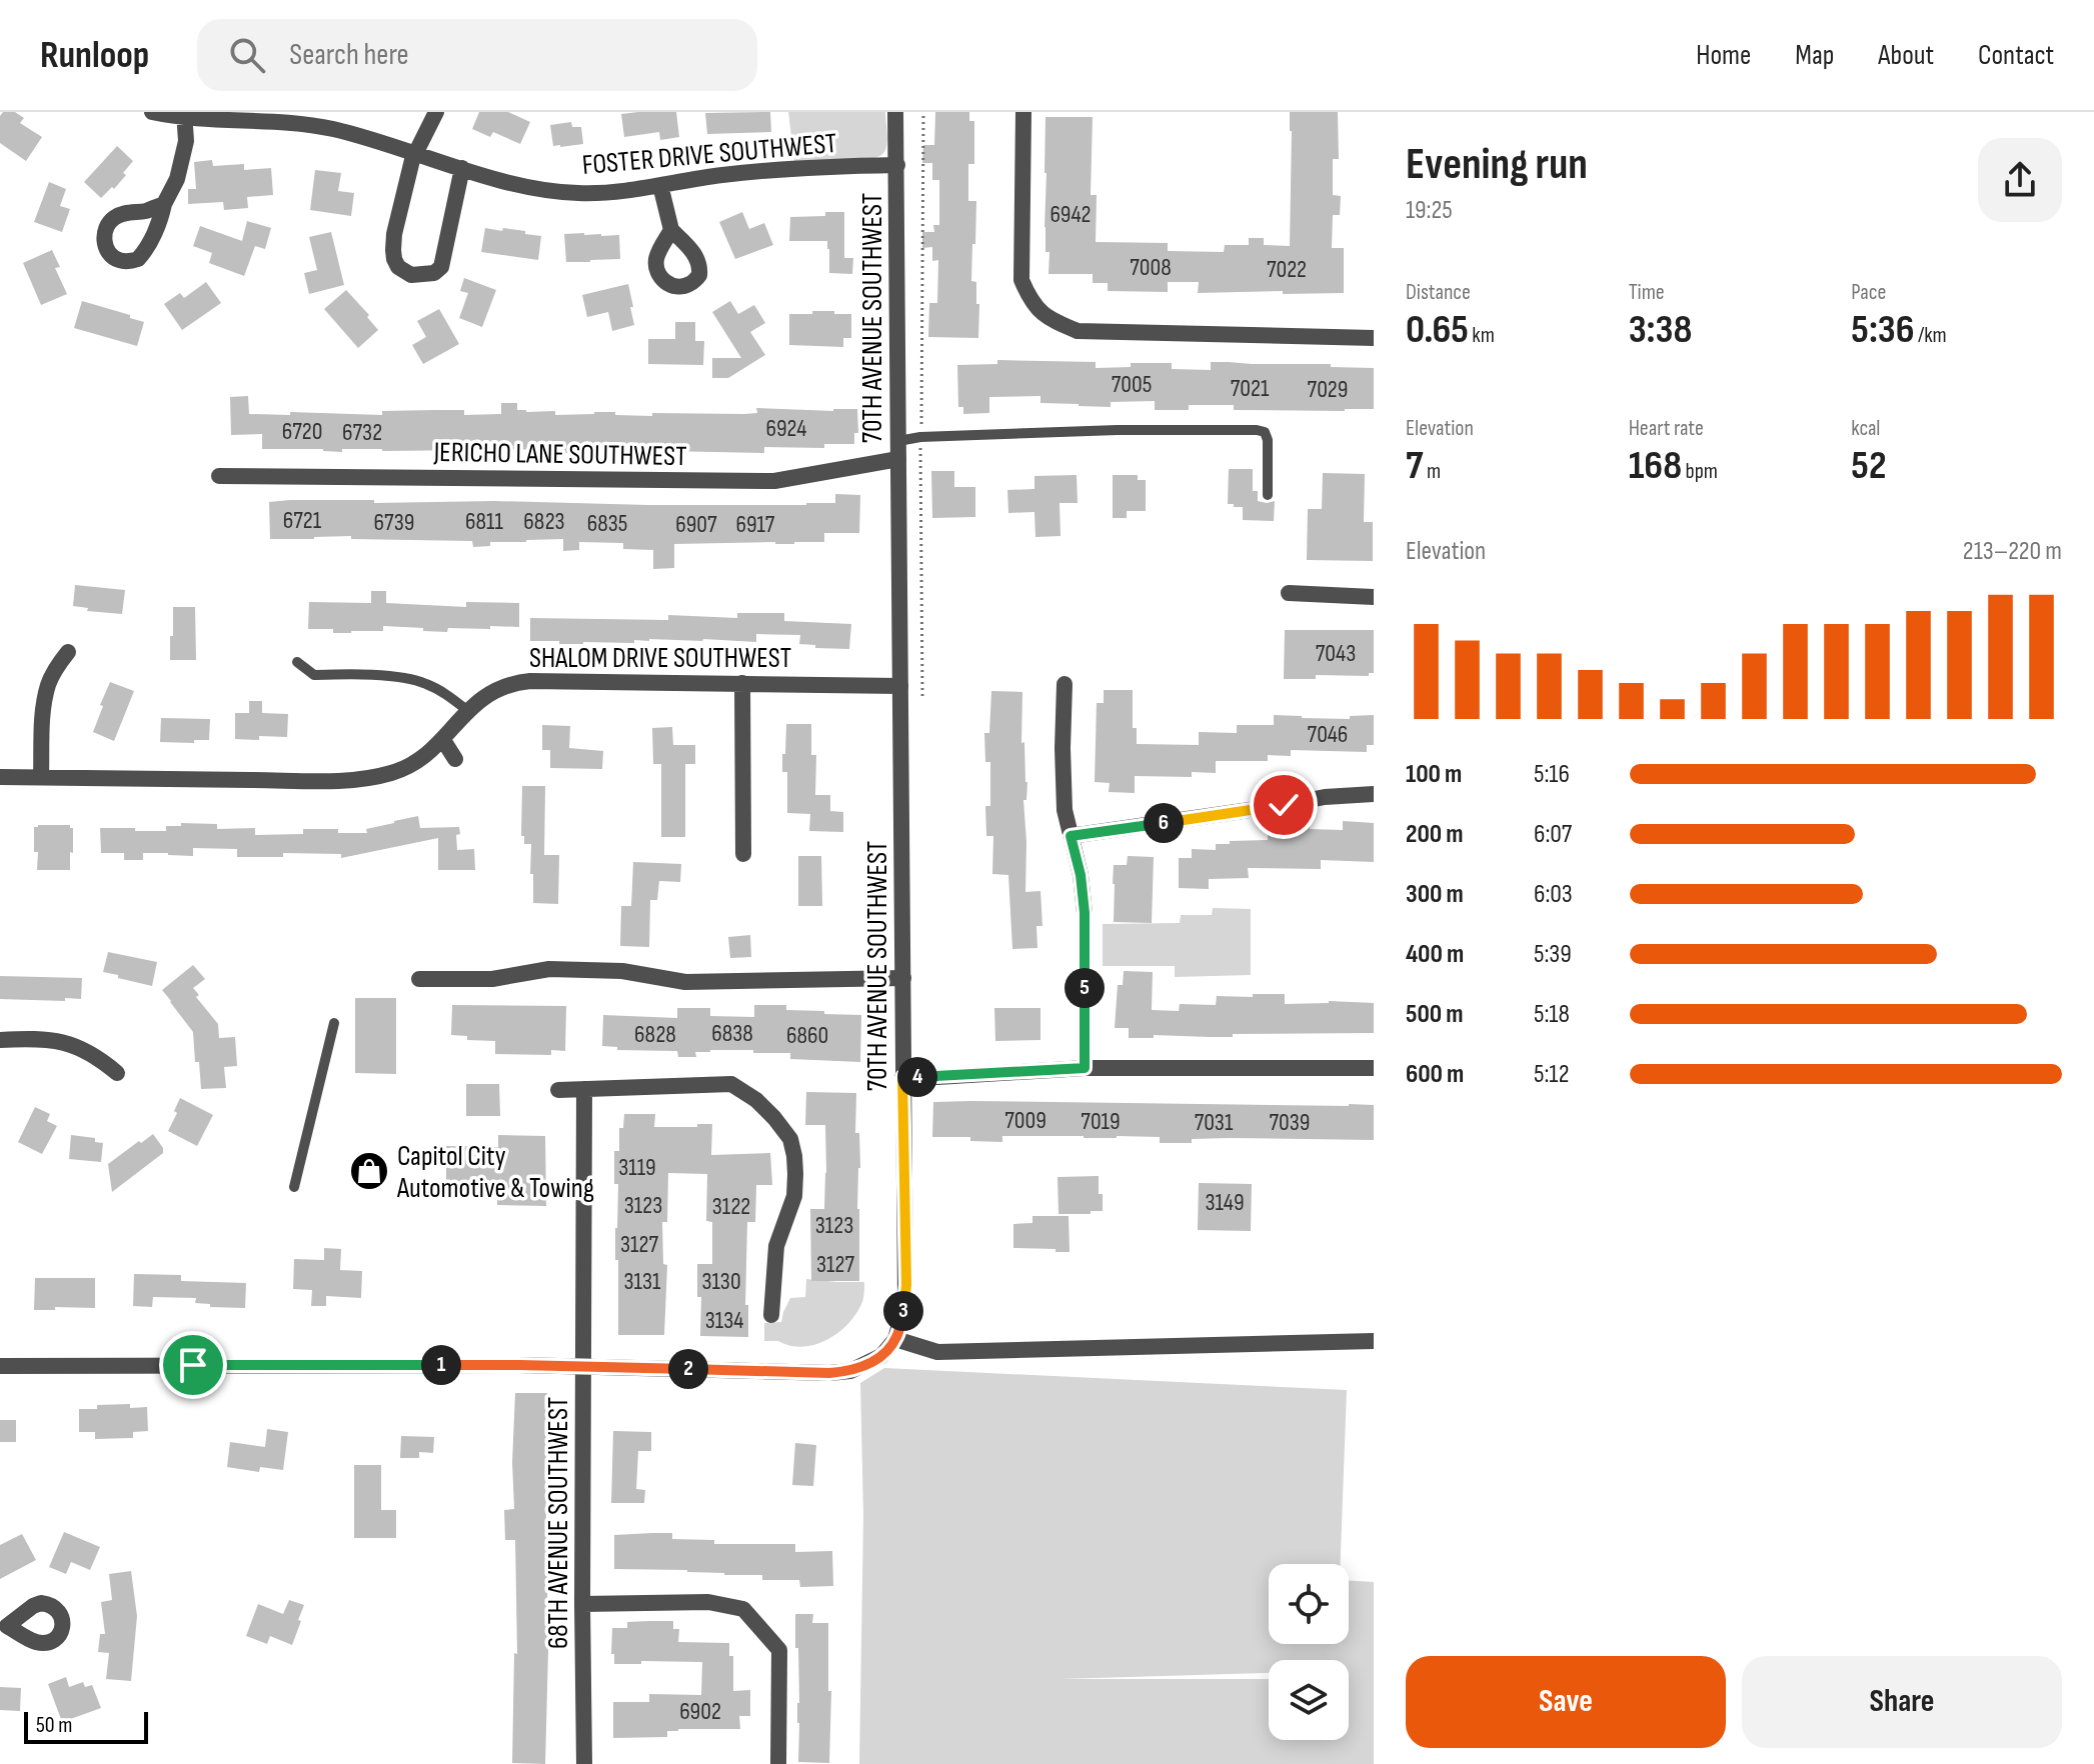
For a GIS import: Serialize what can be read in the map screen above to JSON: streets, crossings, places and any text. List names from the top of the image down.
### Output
{
  "streets": {
    "street": [
      "FOSTER DRIVE SOUTHWEST",
      "70TH AVENUE SOUTHWEST",
      "JERICHO LANE SOUTHWEST",
      "SHALOM DRIVE SOUTHWEST",
      "68TH AVENUE SOUTHWEST"
    ]
  },
  "crossings": [
    ["FOSTER DRIVE SOUTHWEST", "70TH AVENUE SOUTHWEST"],
    ["70TH AVENUE SOUTHWEST", "JERICHO LANE SOUTHWEST"],
    ["70TH AVENUE SOUTHWEST", "SHALOM DRIVE SOUTHWEST"]
  ],
  "places": {
    "shop": ["Capitol City Automotive & Towing"]
  },
  "house_numbers": [
    "6942",
    "7008",
    "7022",
    "7005",
    "7021",
    "7029",
    "6924",
    "6720",
    "6732",
    "6721",
    "6811",
    "6823",
    "6739",
    "6835",
    "6907",
    "6917",
    "7043",
    "7046",
    "6838",
    "6828",
    "6860",
    "7009",
    "7019",
    "7031",
    "7039",
    "3119",
    "3149",
    "3123",
    "3122",
    "3123",
    "3127",
    "3127",
    "3131",
    "3130",
    "3134",
    "6902"
  ],
  "scale_bar": "50 m",
  "page": {
    "header": "Runloop",
    "search": "Search here",
    "nav": [
      "Home",
      "Map",
      "About",
      "Contact"
    ],
    "heading": ["Evening run", "19:25"],
    "stats": [
      ["Distance", "0.65 km"],
      ["Time", "3:38"],
      ["Pace", "5:36 /km"],
      ["Elevation", "7 m"],
      ["Heart rate", "168 bpm"],
      ["kcal", "52"]
    ],
    "chart": ["Elevation", "213–220 m"],
    "list": [
      {
        "name": "100 m",
        "note": "5:16"
      },
      {
        "name": "200 m",
        "note": "6:07"
      },
      {
        "name": "300 m",
        "note": "6:03"
      },
      {
        "name": "400 m",
        "note": "5:39"
      },
      {
        "name": "500 m",
        "note": "5:18"
      },
      {
        "name": "600 m",
        "note": "5:12"
      }
    ],
    "pins": [
      "6",
      "5",
      "4",
      "3",
      "1",
      "2"
    ],
    "buttons": ["Save", "Share"],
    "scale": "50 m"
  }
}
